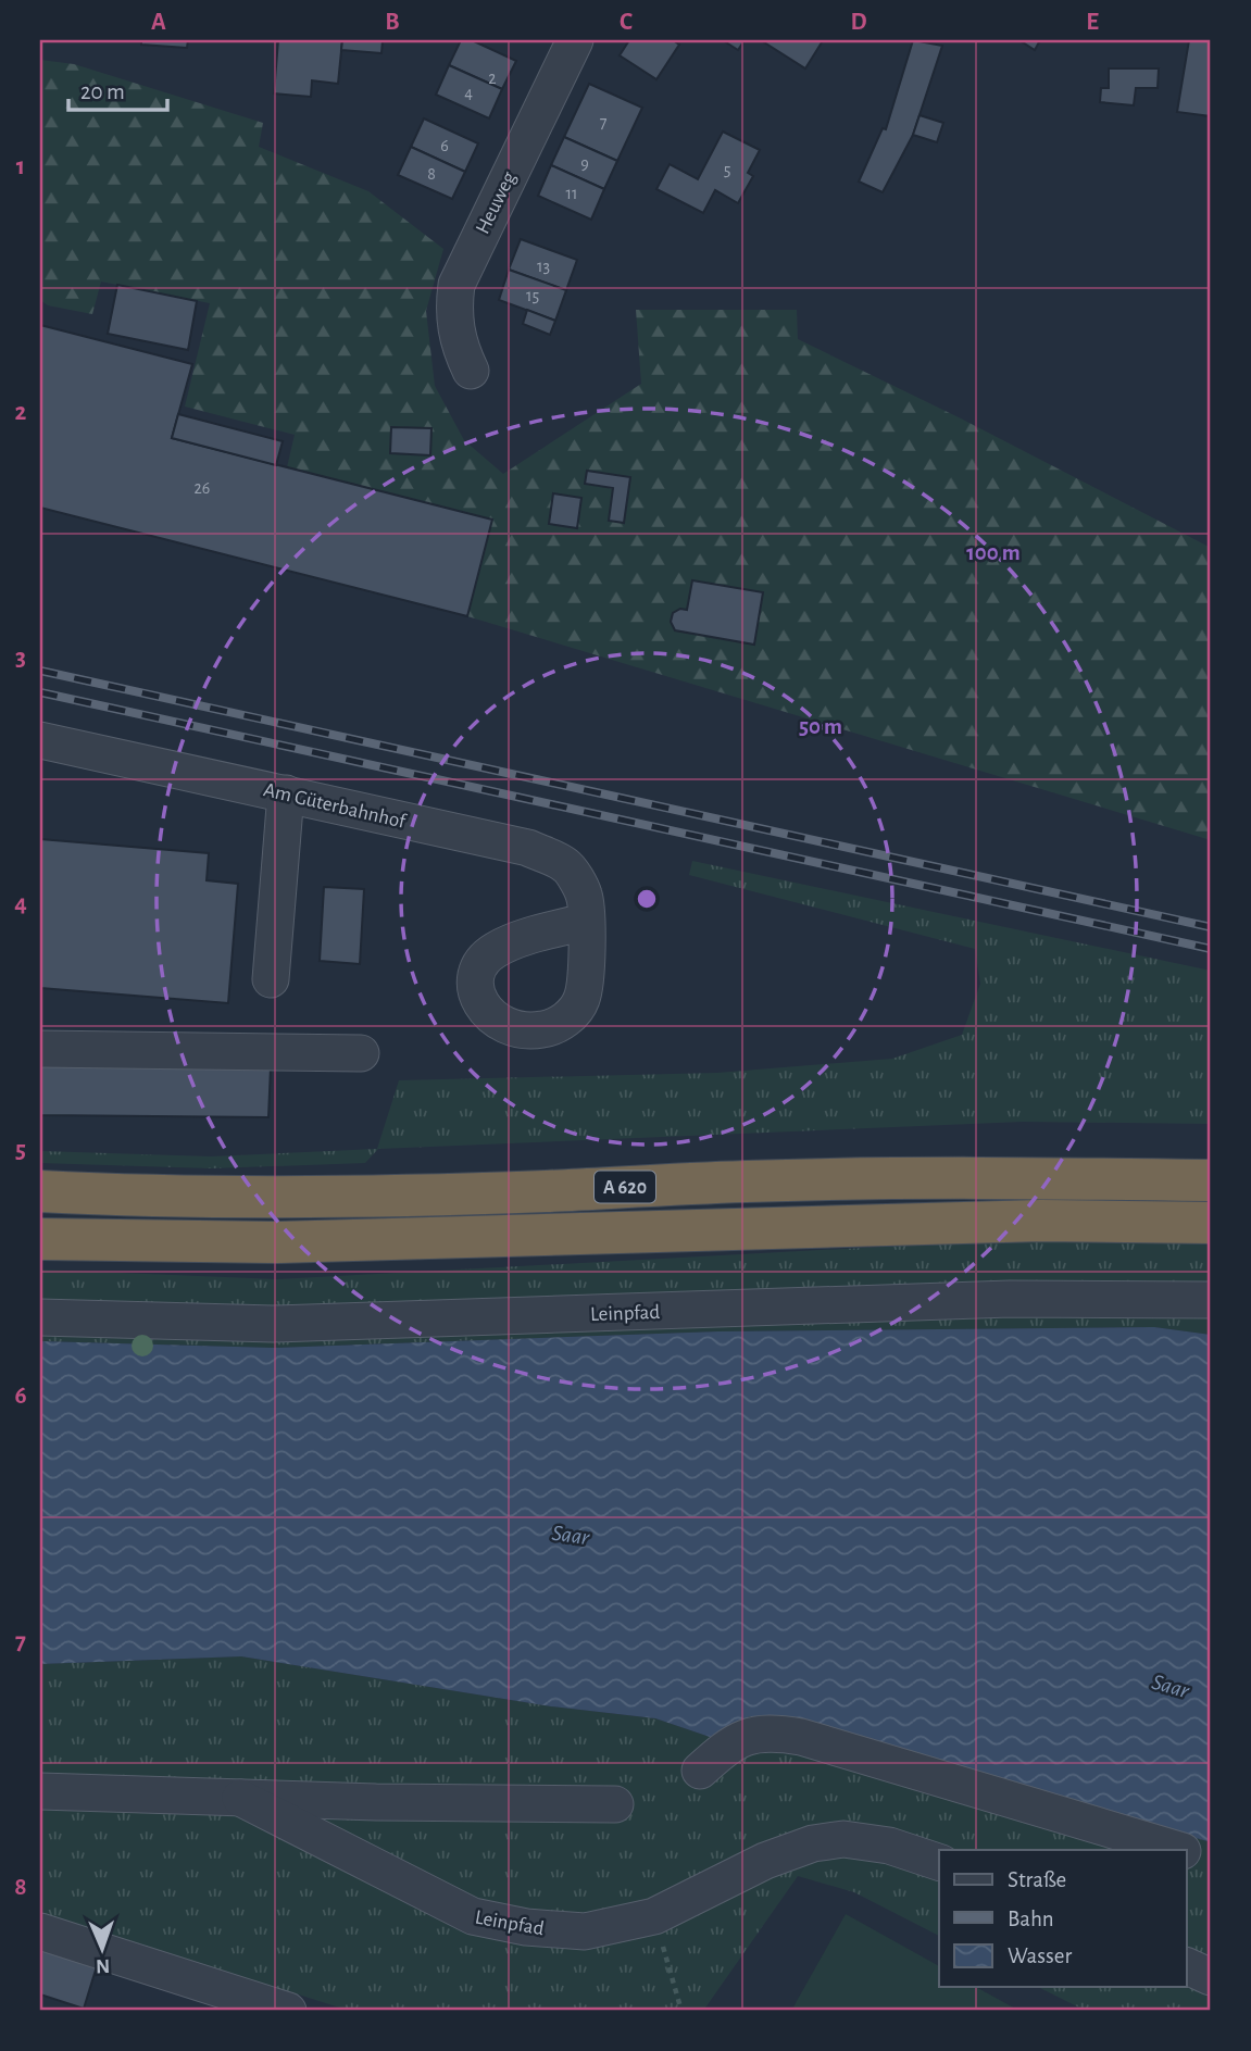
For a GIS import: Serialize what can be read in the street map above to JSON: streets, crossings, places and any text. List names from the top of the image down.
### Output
{
  "streets": {
    "highway": ["A 620"],
    "street": ["Heuweg", "Am Güterbahnhof", "Leinpfad"]
  },
  "water": ["Saar"],
  "house_numbers": [
    "2",
    "4",
    "7",
    "6",
    "9",
    "5",
    "8",
    "11",
    "13",
    "15",
    "26"
  ],
  "legend": ["Straße", "Bahn", "Wasser"],
  "scale_bar": "20 m",
  "north": "bottom",
  "grid": {
    "columns": [
      "A",
      "B",
      "C",
      "D",
      "E"
    ],
    "rows": [
      "1",
      "2",
      "3",
      "4",
      "5",
      "6",
      "7",
      "8"
    ]
  },
  "rings": ["100 m", "50 m"]
}
